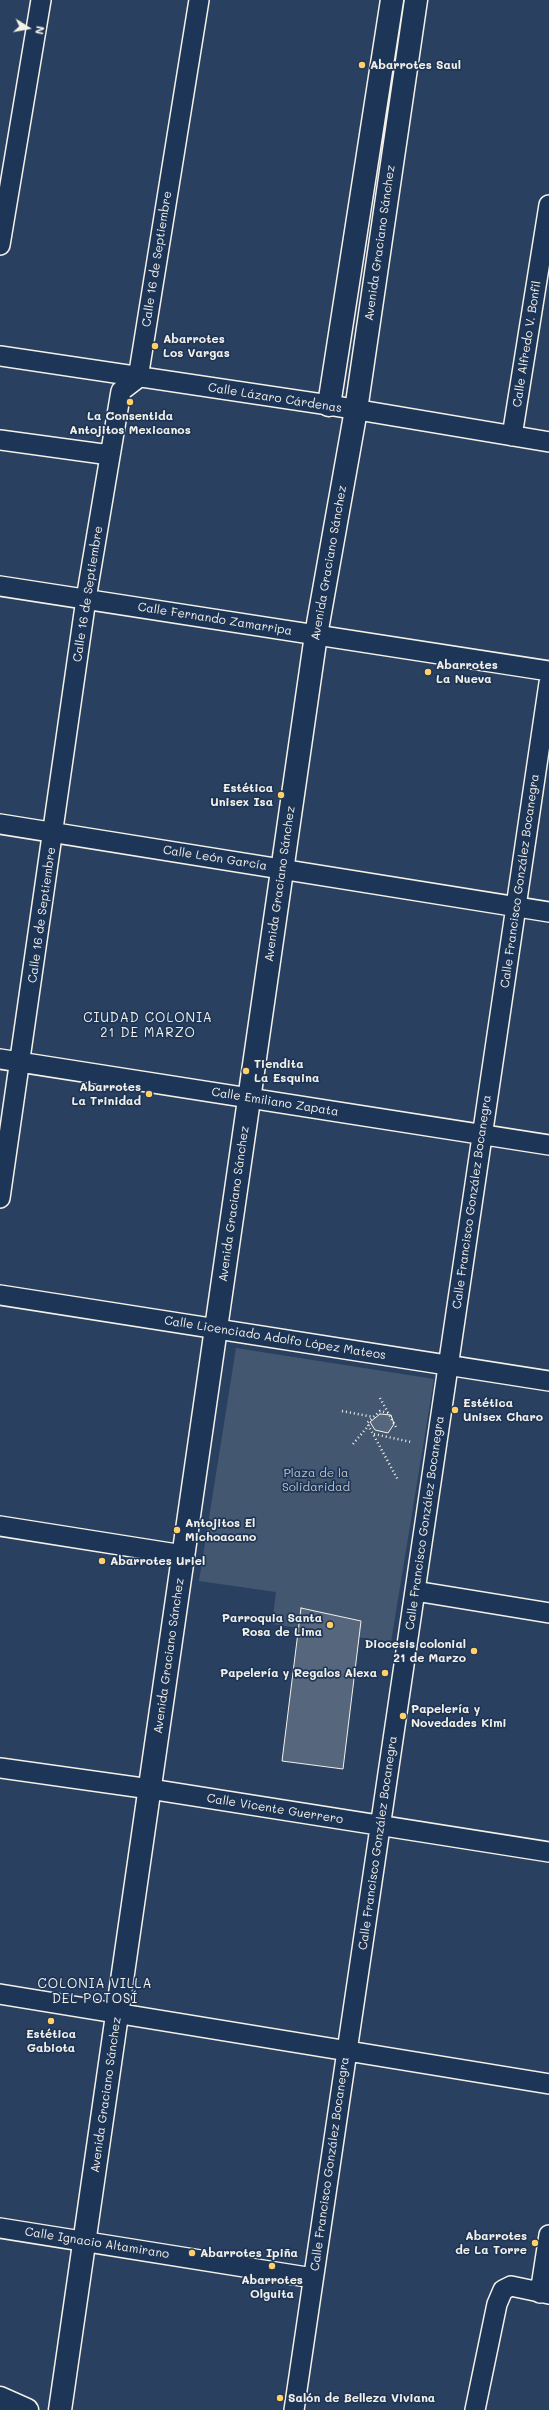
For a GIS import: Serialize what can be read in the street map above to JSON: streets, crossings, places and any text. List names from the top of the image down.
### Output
{
  "streets": {
    "street": [
      "Avenida Graciano Sánchez",
      "Calle 16 de Septiembre",
      "Calle Alfredo V. Bonfil",
      "Calle Lázaro Cárdenas",
      "Calle Fernando Zamarripa",
      "Calle León García",
      "Calle Francisco González Bocanegra",
      "Calle Emiliano Zapata",
      "Calle Licenciado Adolfo López Mateos",
      "Calle Vicente Guerrero",
      "Calle Ignacio Altamirano"
    ]
  },
  "crossings": [
    ["Avenida Graciano Sánchez", "Calle Lázaro Cárdenas"],
    ["Avenida Graciano Sánchez", "Calle Fernando Zamarripa"],
    ["Avenida Graciano Sánchez", "Calle León García"],
    ["Avenida Graciano Sánchez", "Calle Emiliano Zapata"],
    ["Avenida Graciano Sánchez", "Calle Licenciado Adolfo López Mateos"],
    ["Avenida Graciano Sánchez", "Calle Vicente Guerrero"],
    ["Avenida Graciano Sánchez", "Calle Ignacio Altamirano"],
    ["Calle 16 de Septiembre", "Calle Lázaro Cárdenas"],
    ["Calle 16 de Septiembre", "Calle Fernando Zamarripa"],
    ["Calle 16 de Septiembre", "Calle León García"],
    ["Calle 16 de Septiembre", "Calle Emiliano Zapata"],
    ["Calle Alfredo V. Bonfil", "Calle Lázaro Cárdenas"],
    ["Calle León García", "Calle Francisco González Bocanegra"],
    ["Calle Francisco González Bocanegra", "Calle Emiliano Zapata"],
    ["Calle Francisco González Bocanegra", "Calle Licenciado Adolfo López Mateos"],
    ["Calle Francisco González Bocanegra", "Calle Vicente Guerrero"],
    ["Calle Francisco González Bocanegra", "Calle Ignacio Altamirano"]
  ],
  "districts": ["CIUDAD COLONIA 21 DE MARZO", "COLONIA VILLA DEL POTOSÍ"],
  "parks": ["Plaza de la Solidaridad"],
  "places": [
    "Abarrotes Saul",
    "Abarrotes Los Vargas",
    "La Consentida Antojitos Mexicanos",
    "Abarrotes La Nueva",
    "Estética Unisex Isa",
    "Tiendita La Esquina",
    "Abarrotes La Trinidad",
    "Estética Unisex Charo",
    "Antojitos El Michoacano",
    "Abarrotes Uriel",
    "Parroquia Santa Rosa de Lima",
    "Diocesis colonial 21 de Marzo",
    "Papelería y Regalos Alexa",
    "Papelería y Novedades Kimi",
    "Estética Gabiota",
    "Abarrotes de La Torre",
    "Abarrotes Ipiña",
    "Abarrotes Olguita",
    "Salón de Belleza Viviana"
  ],
  "north": "right"
}
